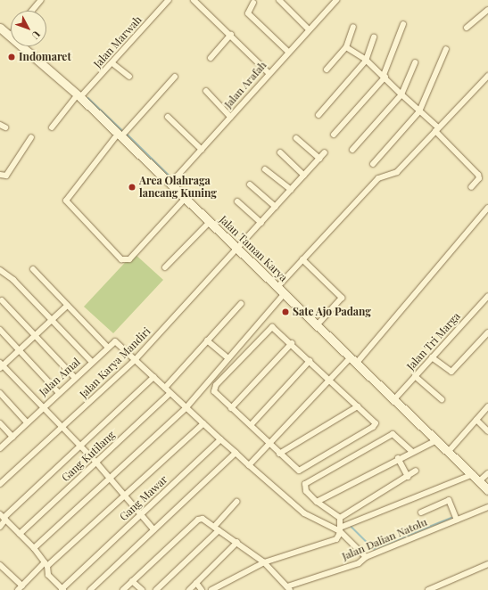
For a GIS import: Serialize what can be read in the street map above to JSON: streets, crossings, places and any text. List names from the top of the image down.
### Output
{
  "streets": {
    "street": [
      "Jalan Marwah",
      "Jalan Arafah",
      "Jalan Taman Karya",
      "Jalan Tri Marga",
      "Jalan Karya Mandiri",
      "Jalan Amal",
      "Gang Kutilang",
      "Gang Mawar",
      "Jalan Dalian Natolu"
    ]
  },
  "crossings": [
    ["Jalan Marwah", "Jalan Taman Karya"],
    ["Jalan Arafah", "Jalan Taman Karya"],
    ["Jalan Taman Karya", "Jalan Tri Marga"],
    ["Jalan Taman Karya", "Jalan Karya Mandiri"]
  ],
  "places": ["Indomaret", "Area Olahraga lancang Kuning", "Sate Ajo Padang"],
  "north": "bottom right"
}
